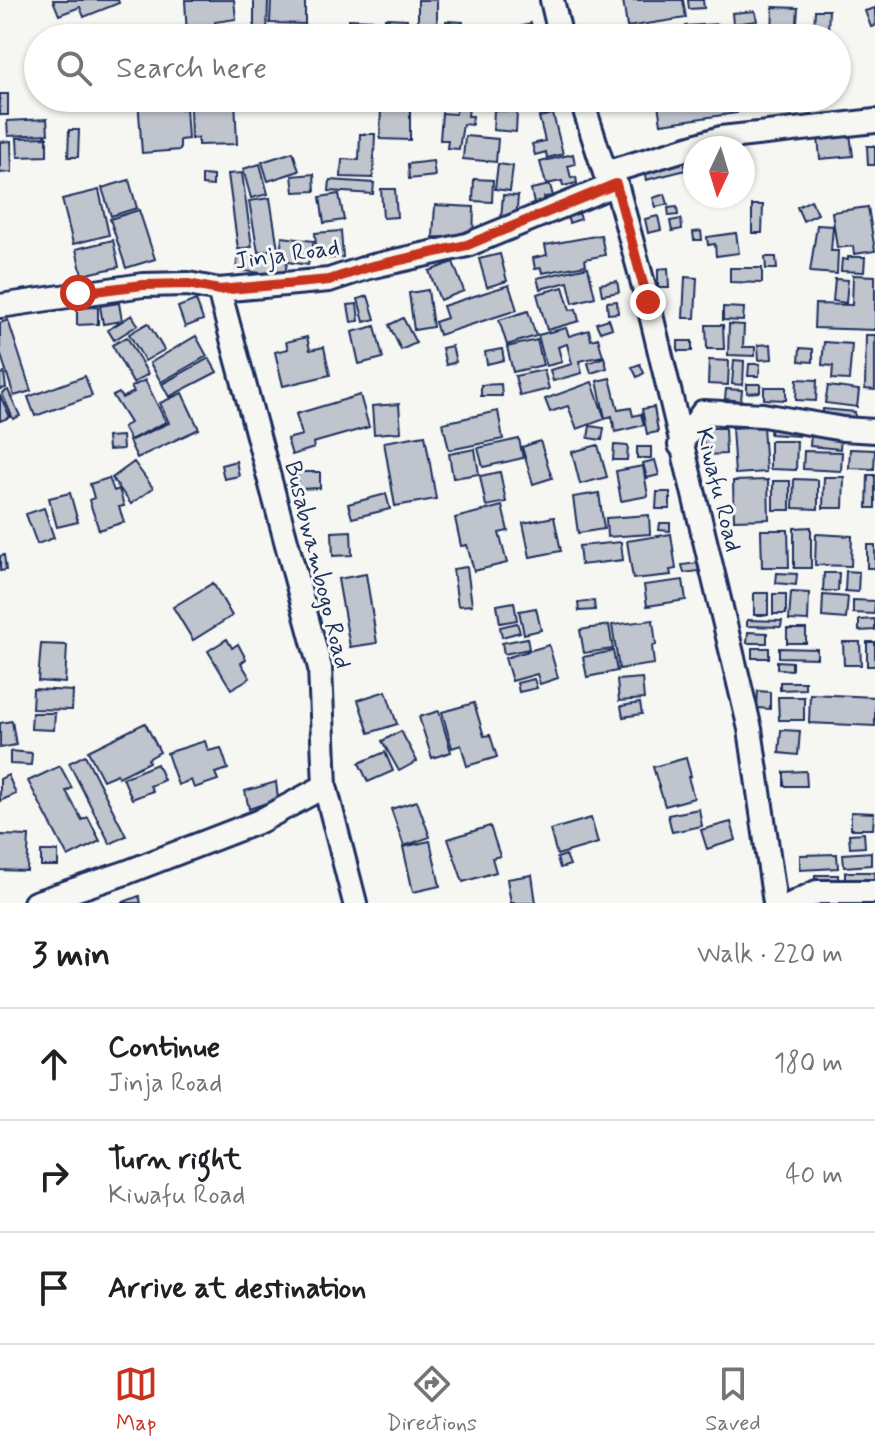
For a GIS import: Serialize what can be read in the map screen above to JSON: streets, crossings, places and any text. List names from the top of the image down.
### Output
{
  "streets": {
    "street": ["Jinja Road", "Kiwafu Road", "Busabwambogo Road"]
  },
  "crossings": [
    ["Jinja Road", "Kiwafu Road"],
    ["Jinja Road", "Busabwambogo Road"]
  ],
  "north": "bottom",
  "page": {
    "search": "Search here",
    "heading": ["3 min", "Walk · 220 m"],
    "list": [
      ["Continue", "Jinja Road", "180 m"],
      ["Turn right", "Kiwafu Road", "40 m"],
      "Arrive at destination"
    ],
    "nav": ["Map", "Directions", "Saved"]
  }
}
